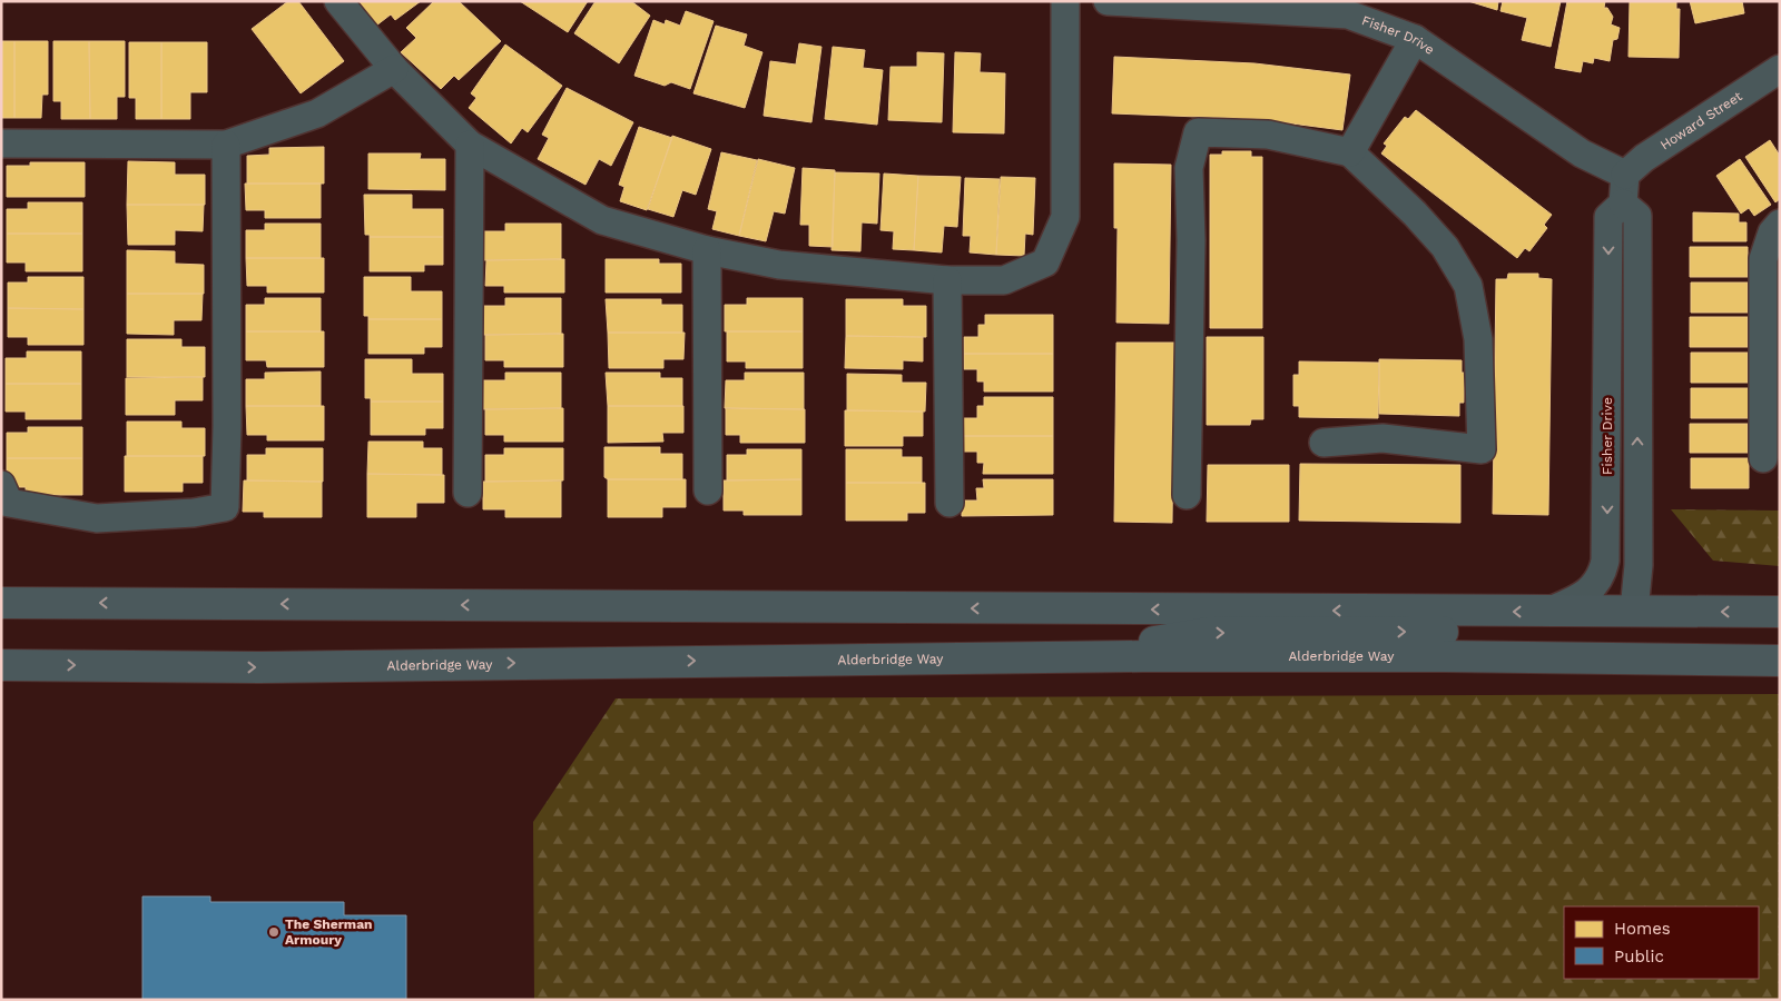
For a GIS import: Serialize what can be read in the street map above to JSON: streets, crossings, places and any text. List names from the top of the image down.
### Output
{
  "streets": {
    "main road": ["Alderbridge Way"],
    "street": ["Fisher Drive", "Howard Street"]
  },
  "crossings": [
    ["Fisher Drive", "Howard Street"]
  ],
  "places": ["The Sherman Armoury"],
  "legend": ["Homes", "Public"]
}
